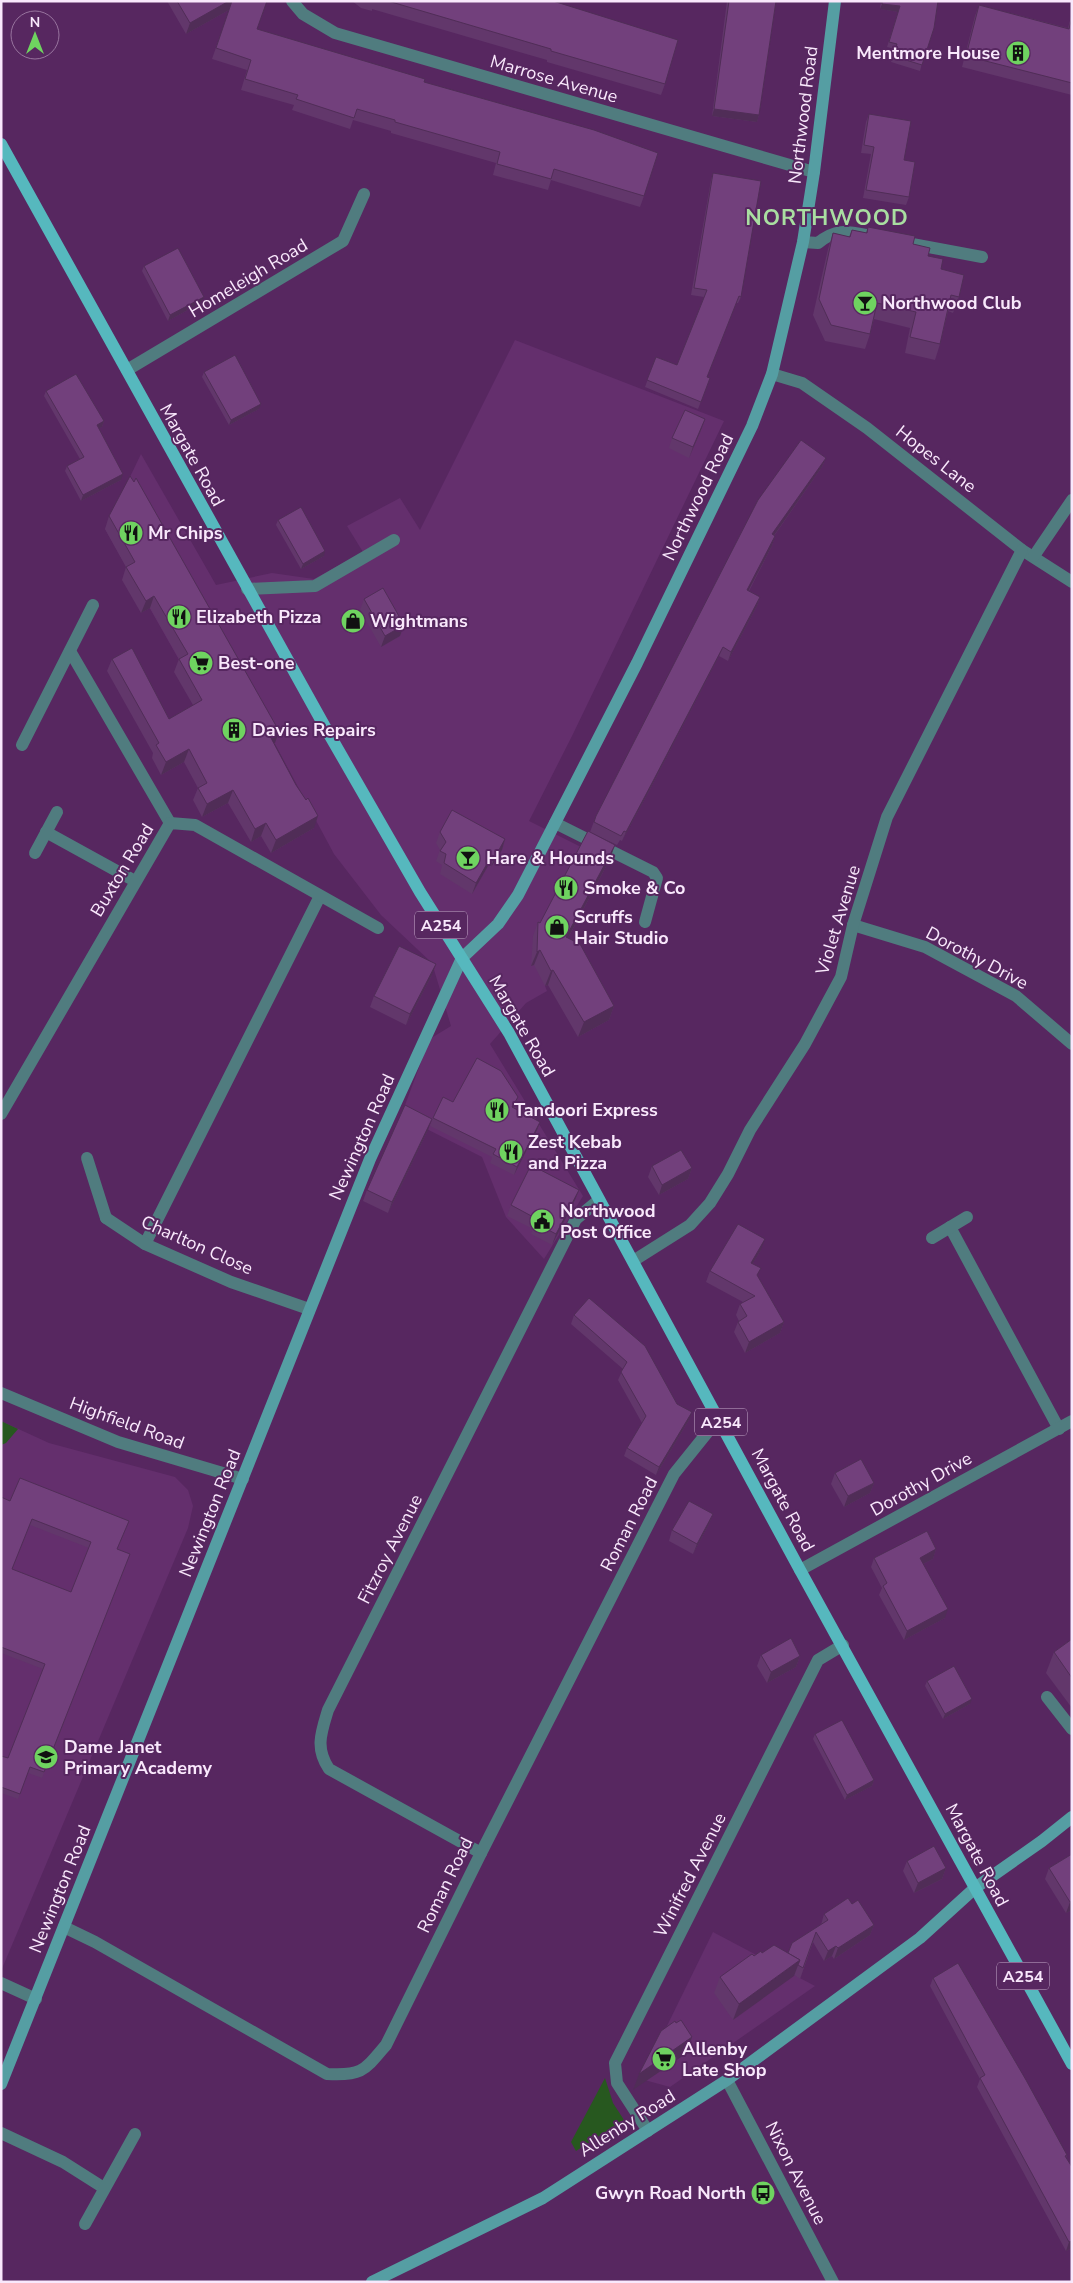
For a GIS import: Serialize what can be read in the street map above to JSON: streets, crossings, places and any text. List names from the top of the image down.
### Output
{
  "streets": {
    "main road": ["Margate Road", "A254"],
    "street": [
      "Marrose Avenue",
      "Northwood Road",
      "Homeleigh Road",
      "Hopes Lane",
      "Buxton Road",
      "Violet Avenue",
      "Dorothy Drive",
      "Newington Road",
      "Charlton Close",
      "Highfield Road",
      "Roman Road",
      "Fitzroy Avenue",
      "Winifred Avenue",
      "Allenby Road",
      "Nixon Avenue"
    ]
  },
  "crossings": [
    ["Marrose Avenue", "Northwood Road"],
    ["Northwood Road", "Margate Road"],
    ["Northwood Road", "Hopes Lane"],
    ["Northwood Road", "Newington Road"],
    ["Homeleigh Road", "Margate Road"],
    ["Margate Road", "Violet Avenue"],
    ["Margate Road", "Dorothy Drive"],
    ["Margate Road", "Newington Road"],
    ["Margate Road", "Roman Road"],
    ["Margate Road", "Fitzroy Avenue"],
    ["Margate Road", "Winifred Avenue"],
    ["Margate Road", "Allenby Road"],
    ["Hopes Lane", "Violet Avenue"],
    ["Violet Avenue", "Dorothy Drive"],
    ["Newington Road", "Charlton Close"],
    ["Newington Road", "Highfield Road"],
    ["Newington Road", "Roman Road"],
    ["Roman Road", "Fitzroy Avenue"],
    ["Winifred Avenue", "Allenby Road"],
    ["Allenby Road", "Nixon Avenue"]
  ],
  "districts": ["NORTHWOOD"],
  "places": {
    "building": ["Mentmore House", "Davies Repairs"],
    "bar": ["Northwood Club", "Hare & Hounds"],
    "restaurant": [
      "Mr Chips",
      "Elizabeth Pizza",
      "Smoke & Co",
      "Tandoori Express",
      "Zest Kebab and Pizza"
    ],
    "shop": ["Wightmans", "Scruffs Hair Studio"],
    "supermarket": ["Best-one", "Allenby Late Shop"],
    "public building": ["Northwood Post Office"],
    "school or university": ["Dame Janet Primary Academy"],
    "bus stop": ["Gwyn Road North"]
  },
  "north": "top"
}
